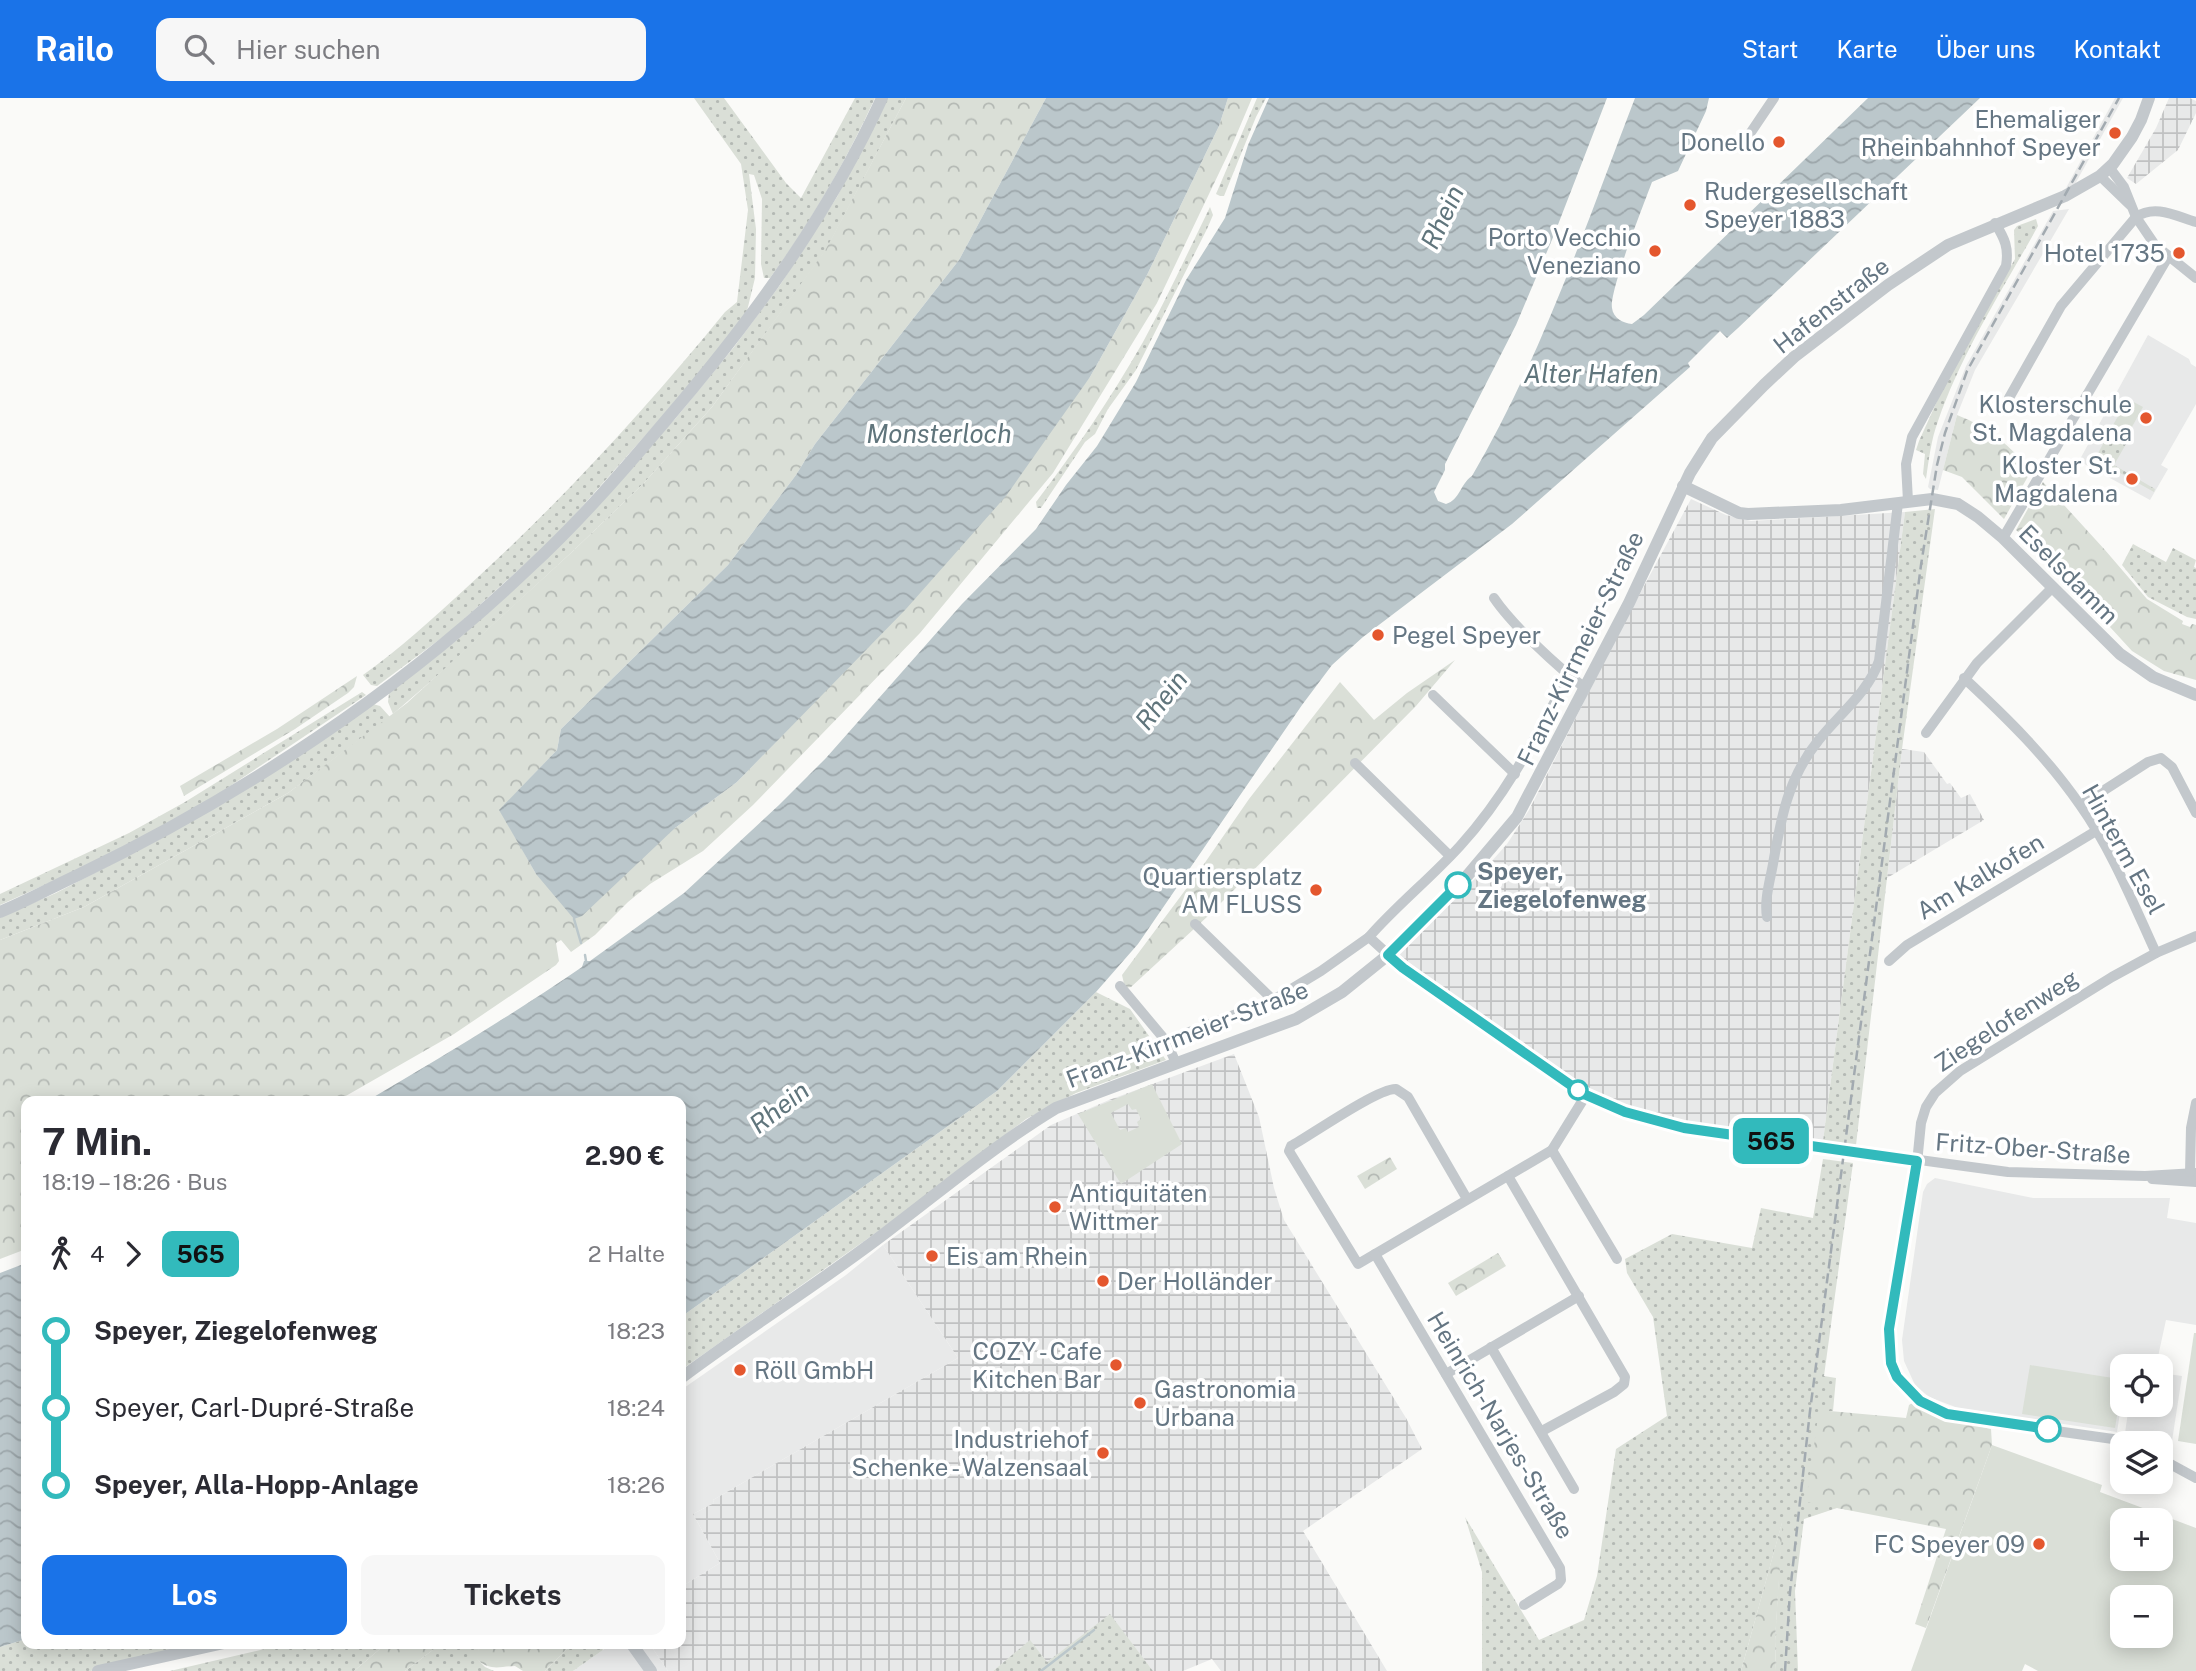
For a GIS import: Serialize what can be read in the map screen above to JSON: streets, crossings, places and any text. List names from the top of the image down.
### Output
{
  "streets": {
    "street": [
      "Hafenstraße",
      "Eselsdamm",
      "Franz-Kirrmeier-Straße",
      "Hinterm Esel",
      "Am Kalkofen",
      "Ziegelofenweg",
      "Fritz-Ober-Straße",
      "Heinrich-Narjes-Straße"
    ]
  },
  "crossings": [
    ["Hafenstraße", "Eselsdamm"],
    ["Hafenstraße", "Franz-Kirrmeier-Straße"],
    ["Eselsdamm", "Franz-Kirrmeier-Straße"],
    ["Hinterm Esel", "Am Kalkofen"],
    ["Hinterm Esel", "Ziegelofenweg"],
    ["Ziegelofenweg", "Fritz-Ober-Straße"]
  ],
  "water": ["Rhein", "Alter Hafen", "Monsterloch"],
  "places": [
    "Ehemaliger Rheinbahnhof Speyer",
    "Donello",
    "Rudergesellschaft Speyer 1883",
    "Porto Vecchio Veneziano",
    "Hotel 1735",
    "Klosterschule St. Magdalena",
    "Kloster St. Magdalena",
    "Pegel Speyer",
    "Speyer, Ziegelofenweg",
    "Quartiersplatz AM FLUSS",
    "Antiquitäten Wittmer",
    "Eis am Rhein",
    "Der Holländer",
    "COZY - Cafe Kitchen Bar",
    "Röll GmbH",
    "Gastronomia Urbana",
    "Industriehof Schenke - Walzensaal",
    "FC Speyer 09"
  ],
  "lines": ["bus line 565"],
  "page": {
    "header": "Railo",
    "search": "Hier suchen",
    "nav": [
      "Start",
      "Karte",
      "Über uns",
      "Kontakt"
    ],
    "on_map": "565",
    "heading": ["7 Min.", "18:19 – 18:26 · Bus", "2.90 €"],
    "legs": ["4", "565", "2 Halte"],
    "list": [
      {
        "name": "Speyer, Ziegelofenweg",
        "value": "18:23"
      },
      {
        "name": "Speyer, Carl-Dupré-Straße",
        "value": "18:24"
      },
      {
        "name": "Speyer, Alla-Hopp-Anlage",
        "value": "18:26"
      }
    ],
    "map_buttons": ["+", "−"],
    "buttons": ["Los", "Tickets"]
  }
}
